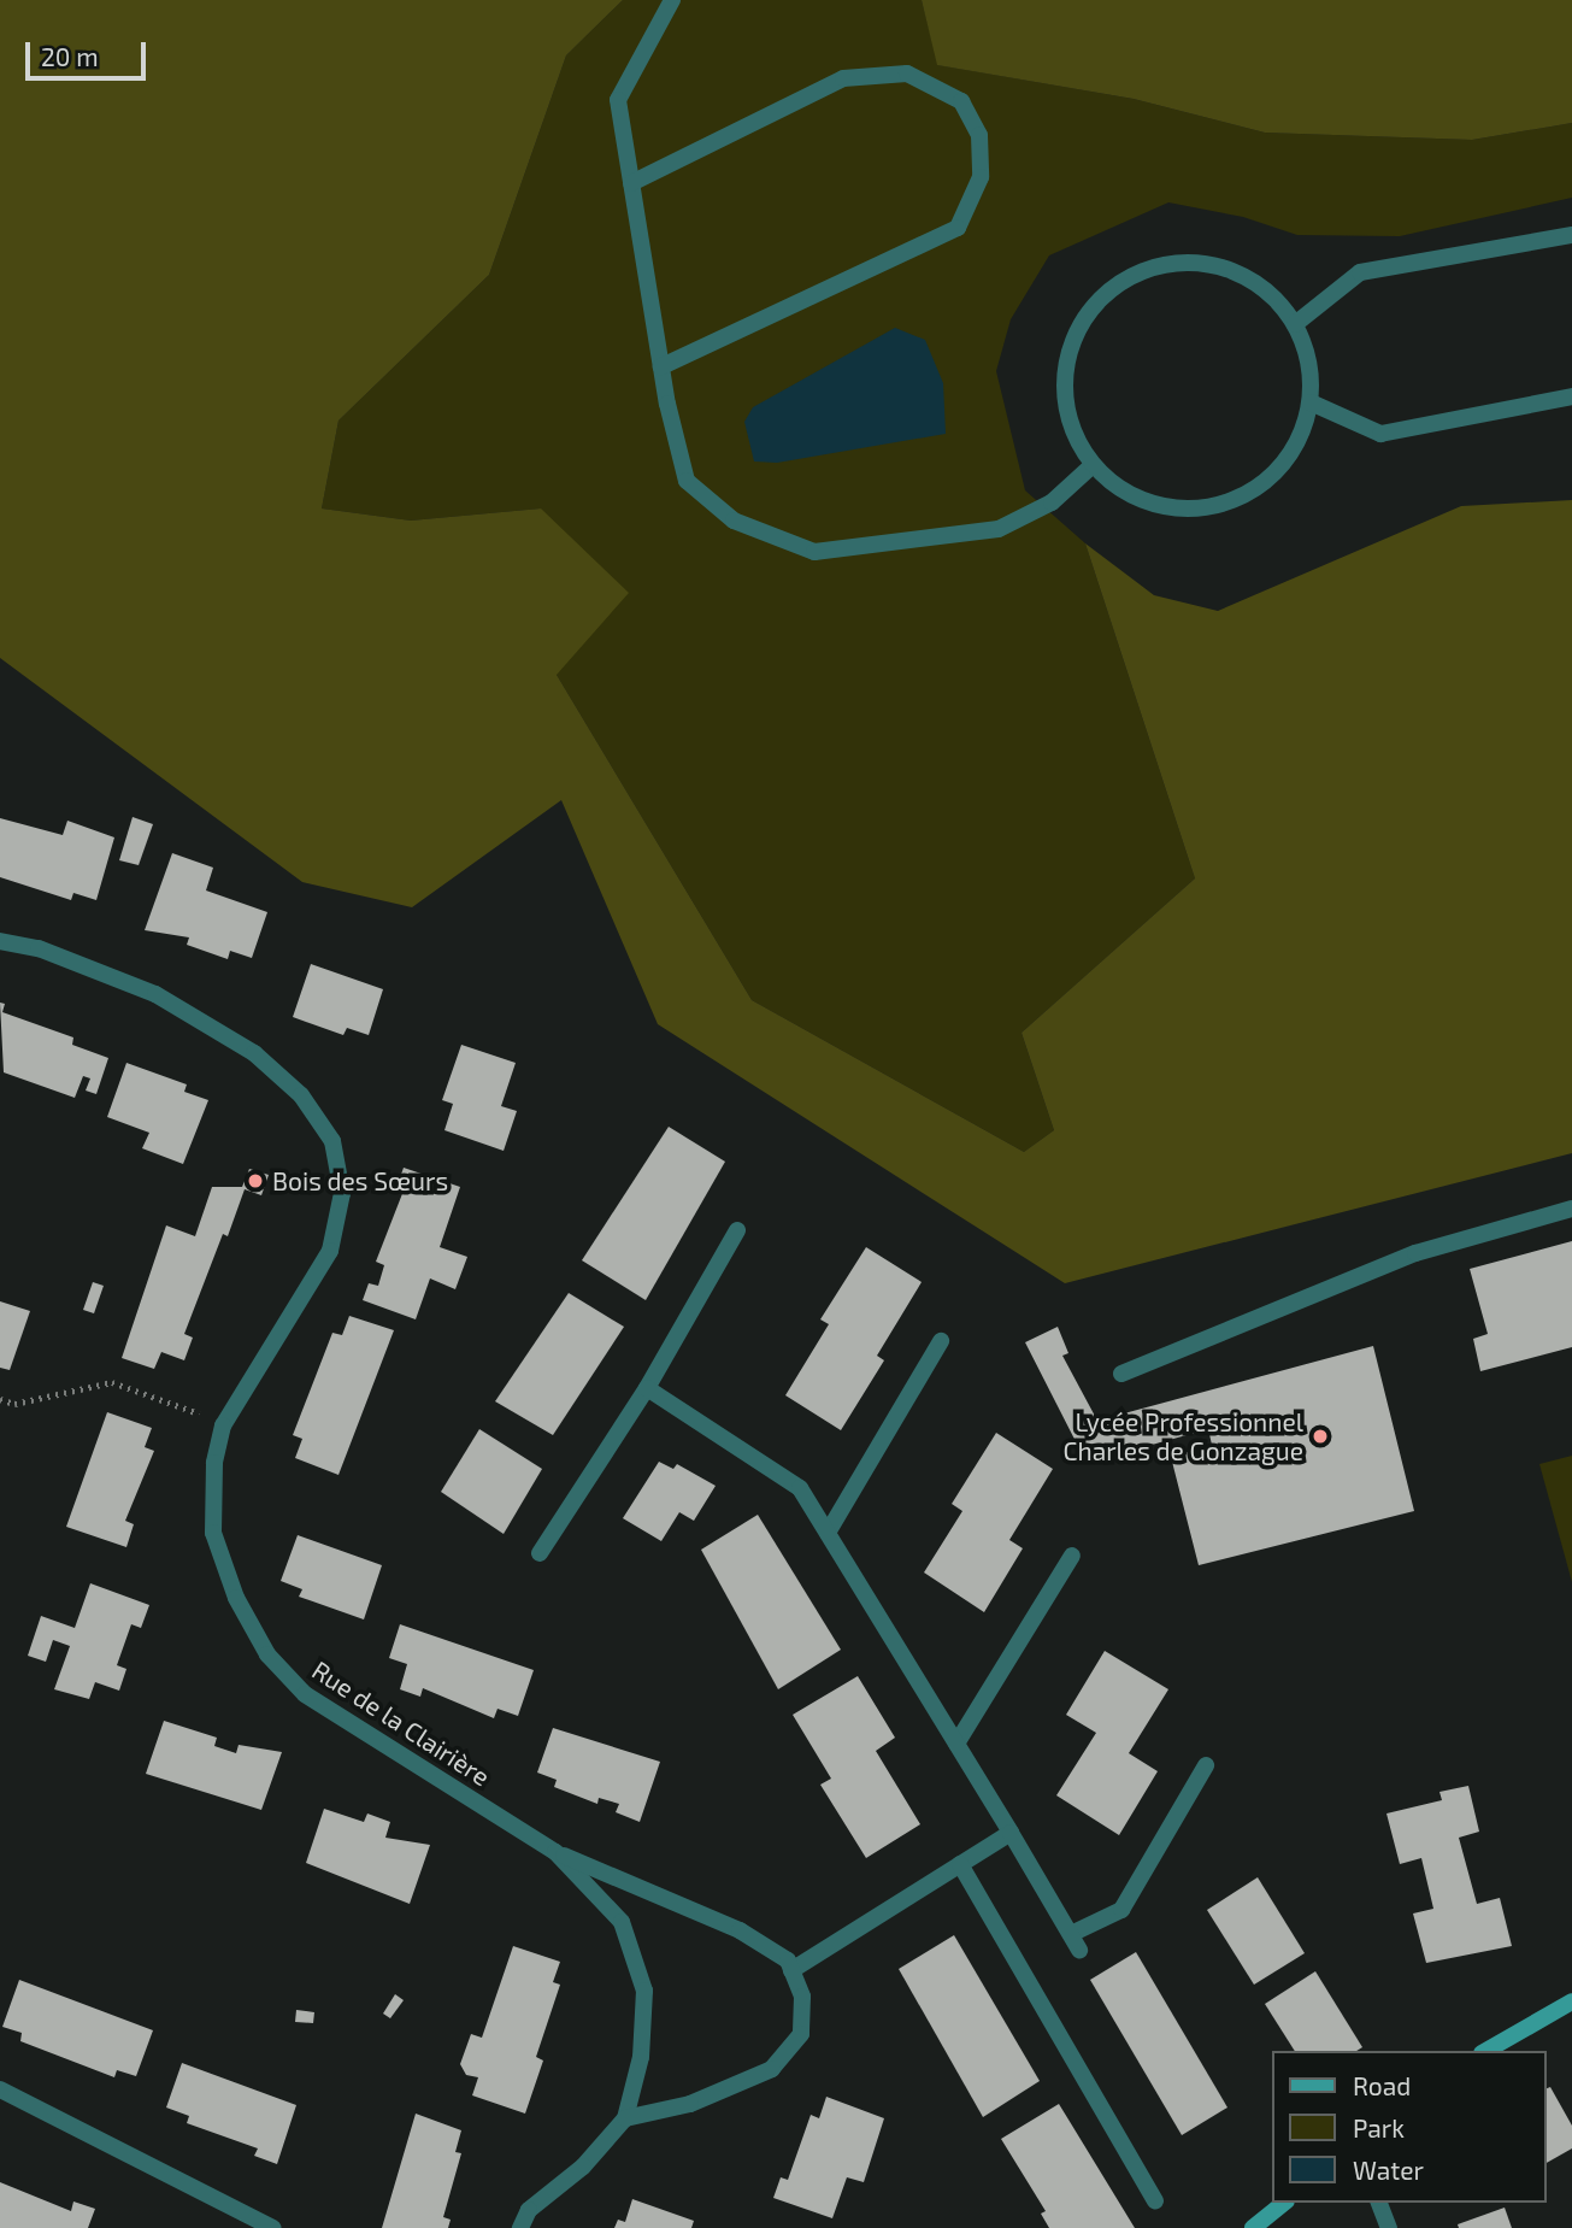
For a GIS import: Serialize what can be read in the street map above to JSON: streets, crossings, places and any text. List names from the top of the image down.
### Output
{
  "streets": {
    "street": ["Rue de la Clairière"]
  },
  "places": ["Bois des Sœurs", "Lycée Professionnel Charles de Gonzague"],
  "legend": ["Road", "Park", "Water"],
  "scale_bar": "20 m"
}
